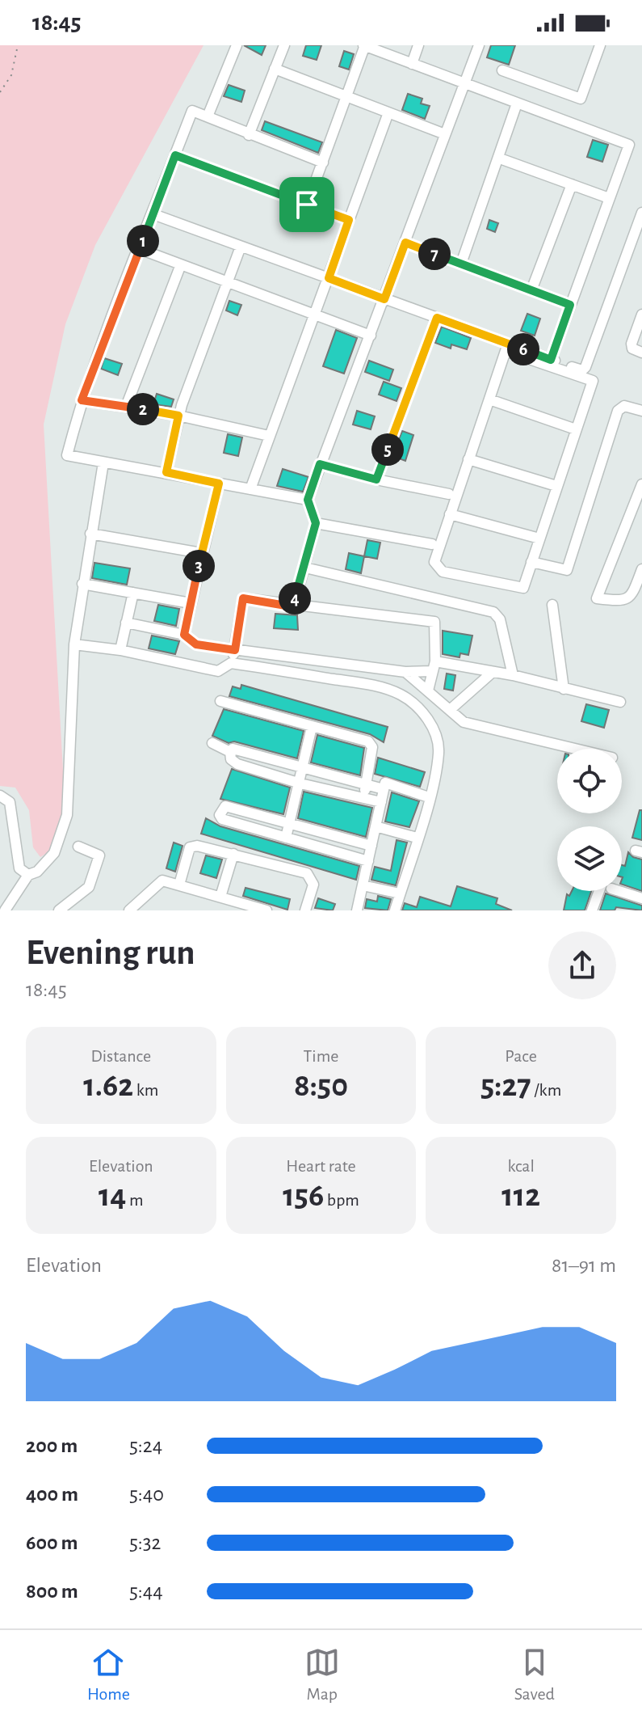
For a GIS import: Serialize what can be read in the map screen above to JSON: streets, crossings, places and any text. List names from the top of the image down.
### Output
{
  "page": {
    "status": "18:45",
    "pins": [
      "1",
      "7",
      "6",
      "2",
      "5",
      "3",
      "4"
    ],
    "heading": ["Evening run", "18:45"],
    "stats": [
      ["Distance", "1.62 km"],
      ["Time", "8:50"],
      ["Pace", "5:27 /km"],
      ["Elevation", "14 m"],
      ["Heart rate", "156 bpm"],
      ["kcal", "112"]
    ],
    "chart": ["Elevation", "81–91 m"],
    "list": [
      {
        "name": "200 m",
        "note": "5:24"
      },
      {
        "name": "400 m",
        "note": "5:40"
      },
      {
        "name": "600 m",
        "note": "5:32"
      },
      {
        "name": "800 m",
        "note": "5:44"
      }
    ],
    "tabs": ["Home", "Map", "Saved"]
  }
}
